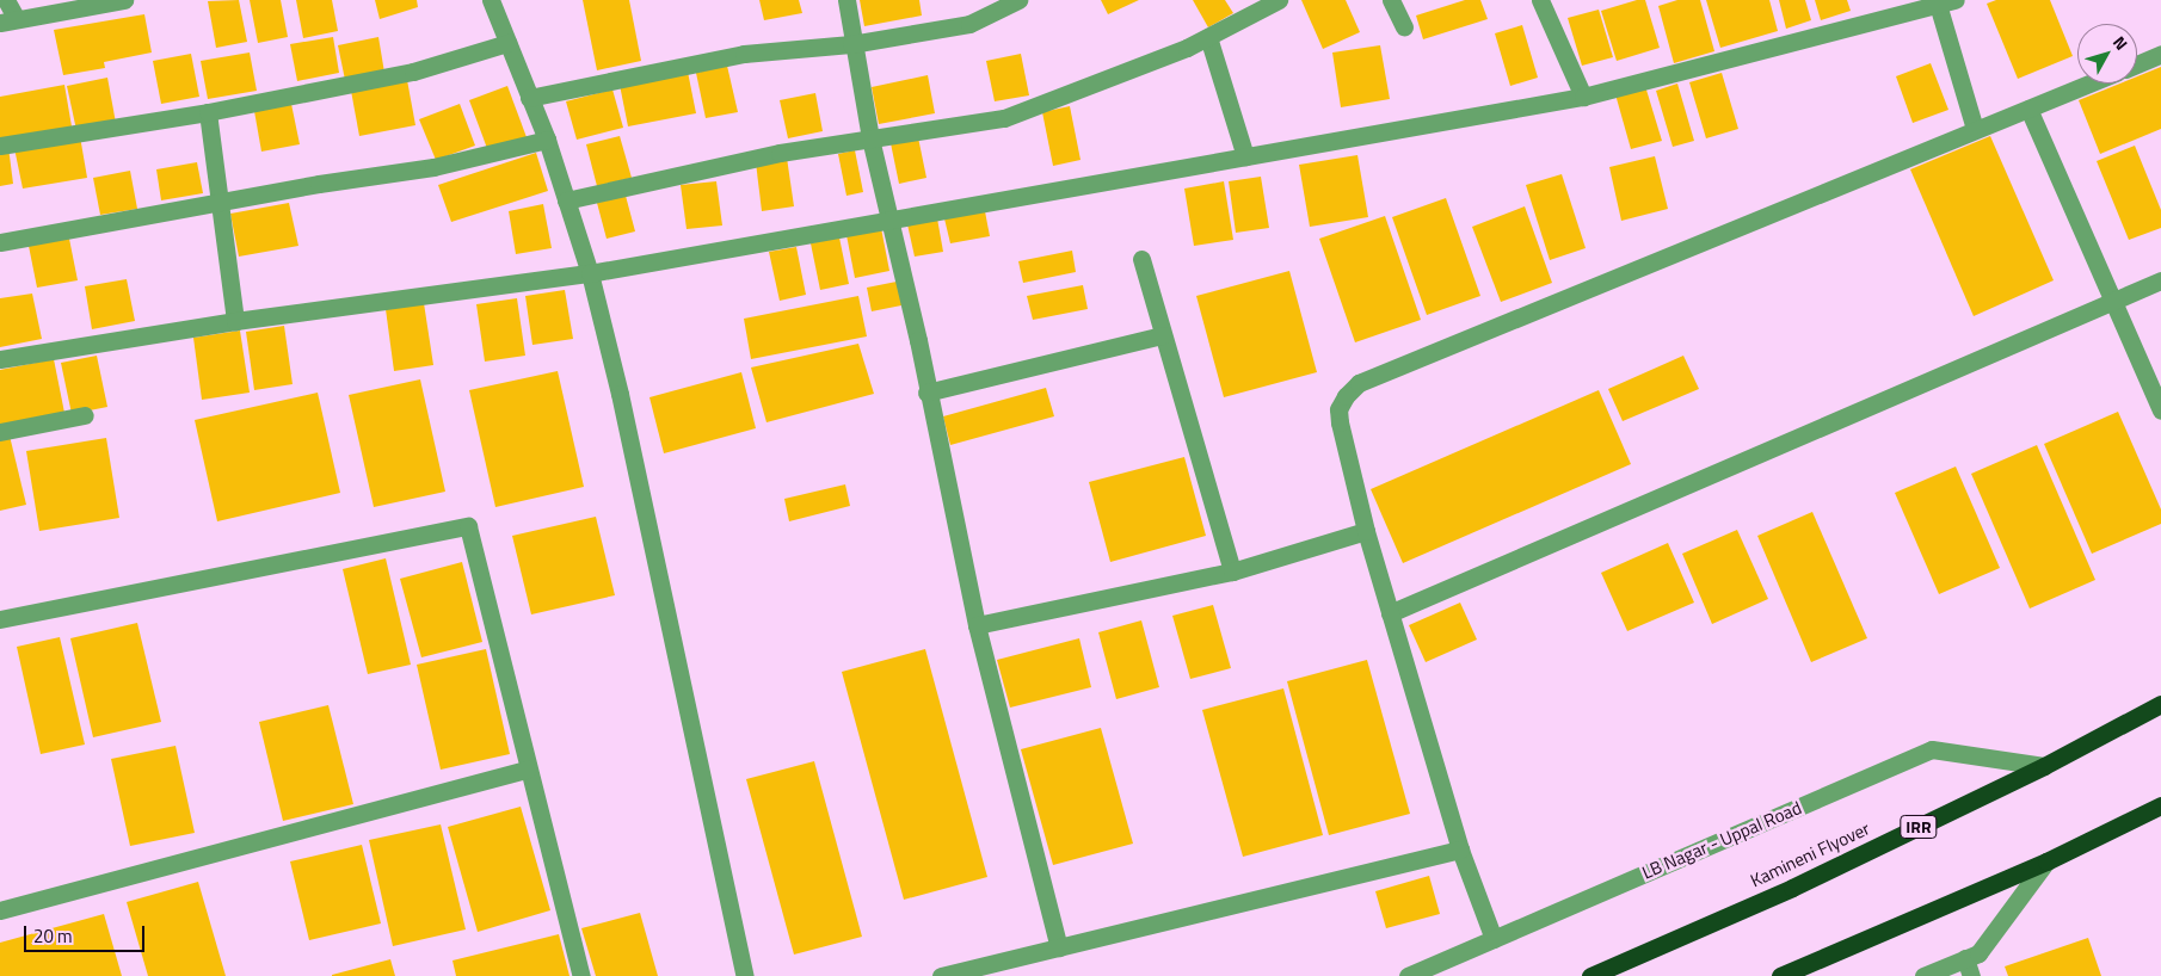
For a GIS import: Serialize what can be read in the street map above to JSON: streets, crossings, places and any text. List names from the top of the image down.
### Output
{
  "streets": {
    "highway": ["IRR", "Kamineni Flyover"],
    "street": ["LB Nagar - Uppal Road"]
  },
  "crossings": [
    ["IRR", "LB Nagar - Uppal Road"],
    ["IRR", "Kamineni Flyover"],
    ["LB Nagar - Uppal Road", "Kamineni Flyover"]
  ],
  "scale_bar": "20 m",
  "north": "top right"
}
